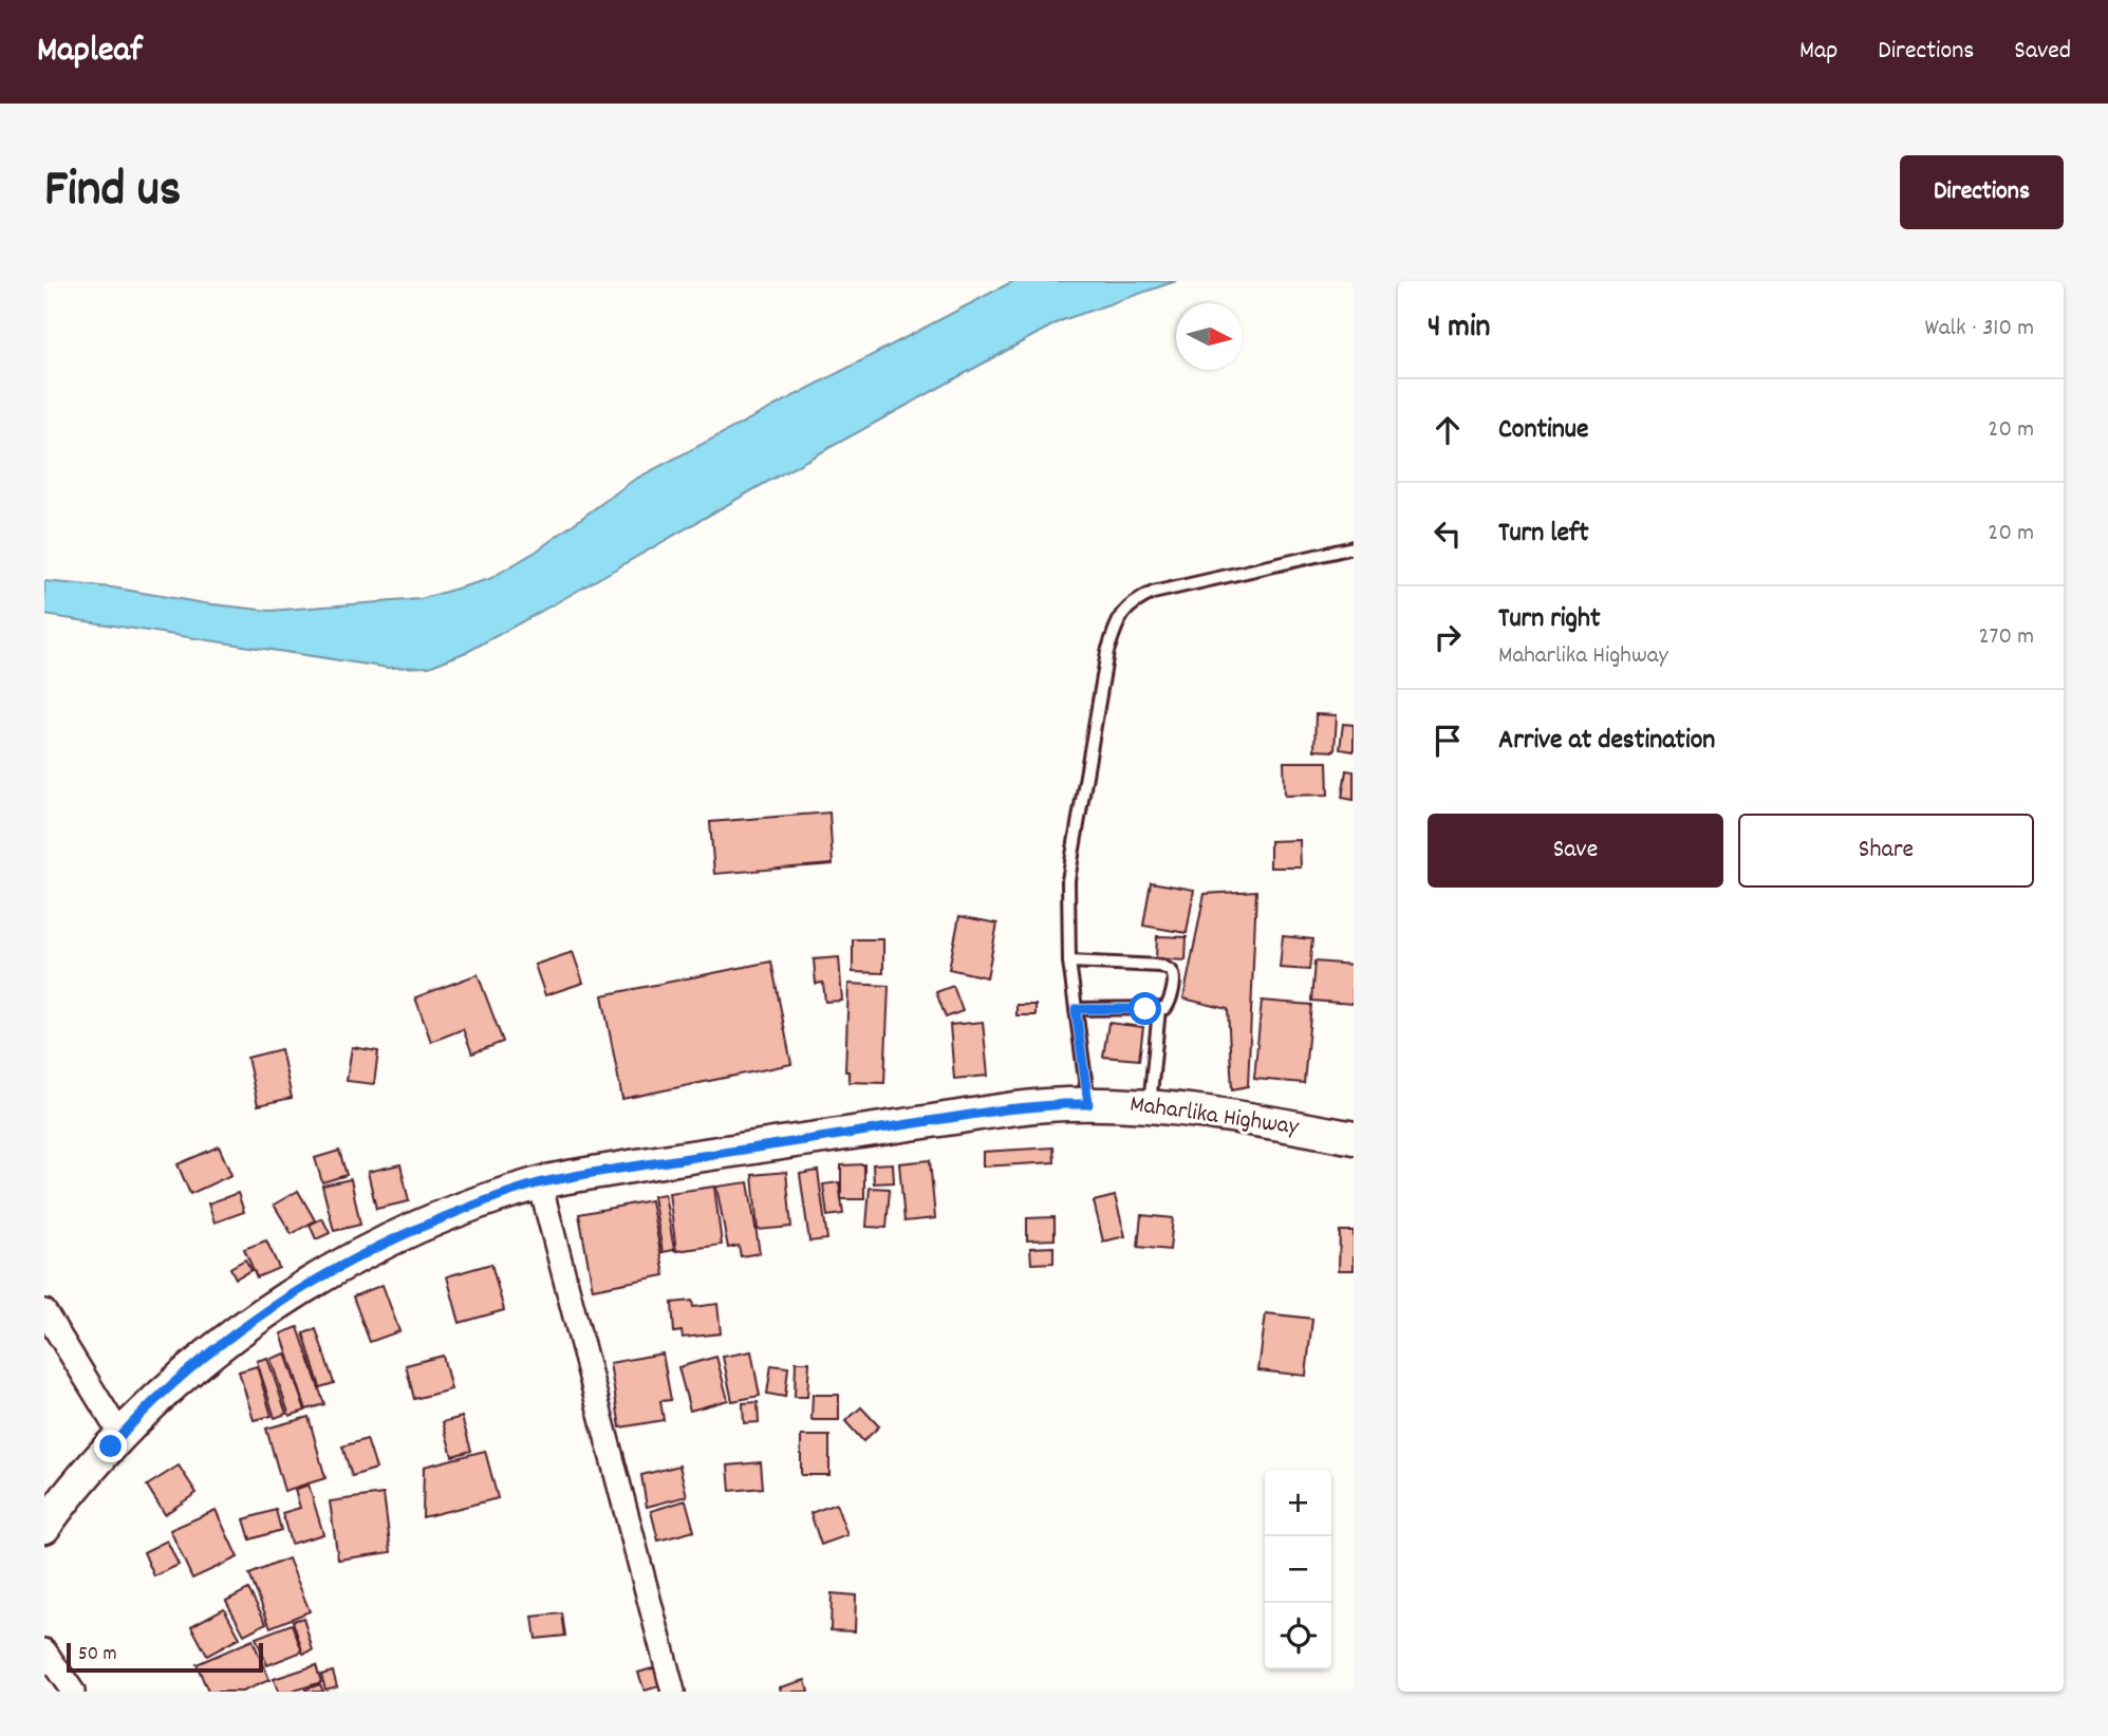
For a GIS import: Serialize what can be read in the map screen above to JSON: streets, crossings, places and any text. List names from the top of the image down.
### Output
{
  "streets": {
    "main road": ["Maharlika Highway"]
  },
  "scale_bar": "50 m",
  "north": "right",
  "page": {
    "header": "Mapleaf",
    "nav": ["Map", "Directions", "Saved"],
    "title": "Find us",
    "buttons": [
      "Directions",
      ["Save", "Share"]
    ],
    "heading": ["4 min", "Walk · 310 m"],
    "list": [
      ["Continue", "20 m"],
      ["Turn left", "20 m"],
      ["Turn right", "Maharlika Highway", "270 m"],
      "Arrive at destination"
    ],
    "map_buttons": ["+", "−"],
    "scale": "50 m"
  }
}
